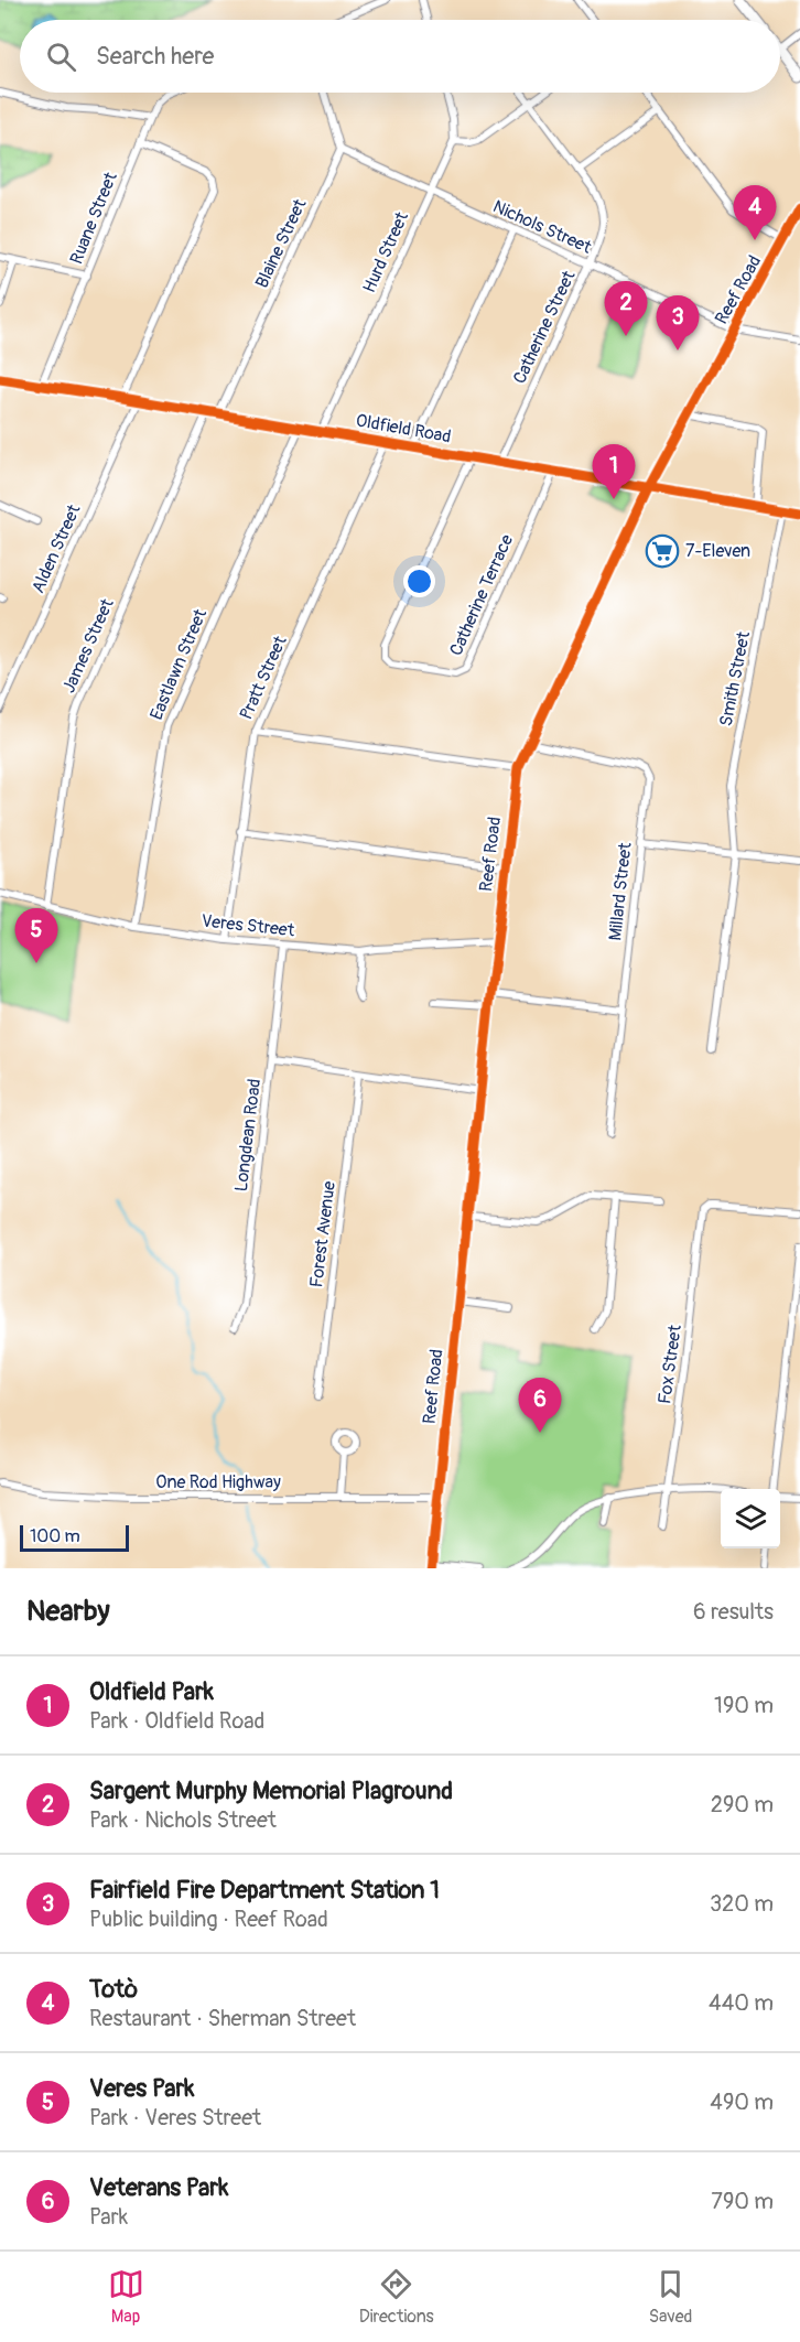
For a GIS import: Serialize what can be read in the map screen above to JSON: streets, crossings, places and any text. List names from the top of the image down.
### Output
{
  "streets": {
    "street": [
      "Ruane Street",
      "Nichols Street",
      "Blaine Street",
      "Hurd Street",
      "Reef Road",
      "Catherine Street",
      "Oldfield Road",
      "Alden Street",
      "Catherine Terrace",
      "James Street",
      "Eastlawn Street",
      "Pratt Street",
      "Smith Street",
      "Millard Street",
      "Veres Street",
      "Longdean Road",
      "Forest Avenue",
      "Fox Street",
      "One Rod Highway"
    ]
  },
  "crossings": [
    ["Ruane Street", "Oldfield Road"],
    ["Nichols Street", "Blaine Street"],
    ["Nichols Street", "Hurd Street"],
    ["Nichols Street", "Reef Road"],
    ["Nichols Street", "Catherine Street"],
    ["Blaine Street", "Oldfield Road"],
    ["Hurd Street", "Oldfield Road"],
    ["Reef Road", "Oldfield Road"],
    ["Reef Road", "Millard Street"],
    ["Reef Road", "Veres Street"],
    ["Reef Road", "One Rod Highway"],
    ["Catherine Street", "Oldfield Road"],
    ["Oldfield Road", "Alden Street"],
    ["Oldfield Road", "Catherine Terrace"],
    ["Oldfield Road", "James Street"],
    ["Oldfield Road", "Eastlawn Street"],
    ["Oldfield Road", "Pratt Street"],
    ["Oldfield Road", "Smith Street"],
    ["James Street", "Veres Street"],
    ["Eastlawn Street", "Veres Street"],
    ["Pratt Street", "Veres Street"],
    ["Veres Street", "Longdean Road"]
  ],
  "places": {
    "supermarket": ["7-Eleven"]
  },
  "scale_bar": "100 m",
  "page": {
    "search": "Search here",
    "pins": [
      "4",
      "2",
      "3",
      "1",
      "5",
      "6"
    ],
    "scale": "100 m",
    "heading": ["Nearby", "6 results"],
    "list": [
      {
        "mark": "1",
        "name": "Oldfield Park",
        "note": "Park · Oldfield Road",
        "value": "190 m"
      },
      {
        "mark": "2",
        "name": "Sargent Murphy Memorial Plaground",
        "note": "Park · Nichols Street",
        "value": "290 m"
      },
      {
        "mark": "3",
        "name": "Fairfield Fire Department Station 1",
        "note": "Public building · Reef Road",
        "value": "320 m"
      },
      {
        "mark": "4",
        "name": "Totò",
        "note": "Restaurant · Sherman Street",
        "value": "440 m"
      },
      {
        "mark": "5",
        "name": "Veres Park",
        "note": "Park · Veres Street",
        "value": "490 m"
      },
      {
        "mark": "6",
        "name": "Veterans Park",
        "note": "Park",
        "value": "790 m"
      }
    ],
    "nav": ["Map", "Directions", "Saved"]
  }
}
